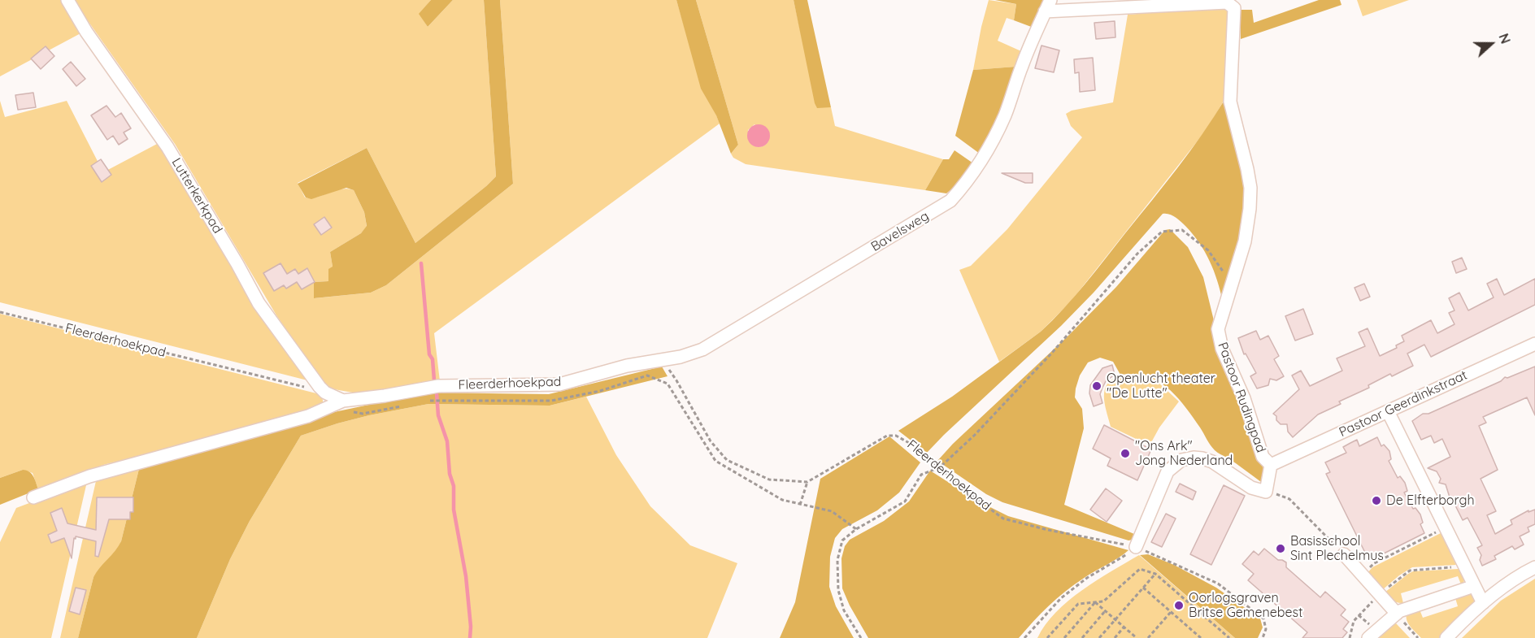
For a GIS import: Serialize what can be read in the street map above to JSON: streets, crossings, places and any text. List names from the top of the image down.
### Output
{
  "streets": {
    "street": [
      "Lutterkerkpad",
      "Bavelsweg",
      "Fleerderhoekpad",
      "Pastoor Rudingpad",
      "Pastoor Geerdinkstraat"
    ]
  },
  "crossings": [
    ["Lutterkerkpad", "Fleerderhoekpad"],
    ["Bavelsweg", "Fleerderhoekpad"],
    ["Bavelsweg", "Pastoor Rudingpad"],
    ["Pastoor Rudingpad", "Pastoor Geerdinkstraat"]
  ],
  "places": [
    "Openlucht theater \"De Lutte\"",
    "\"Ons Ark\" Jong Nederland",
    "De Elfterborgh",
    "Basisschool Sint Plechelmus",
    "Oorlogsgraven Britse Gemenebest"
  ],
  "north": "right"
}
